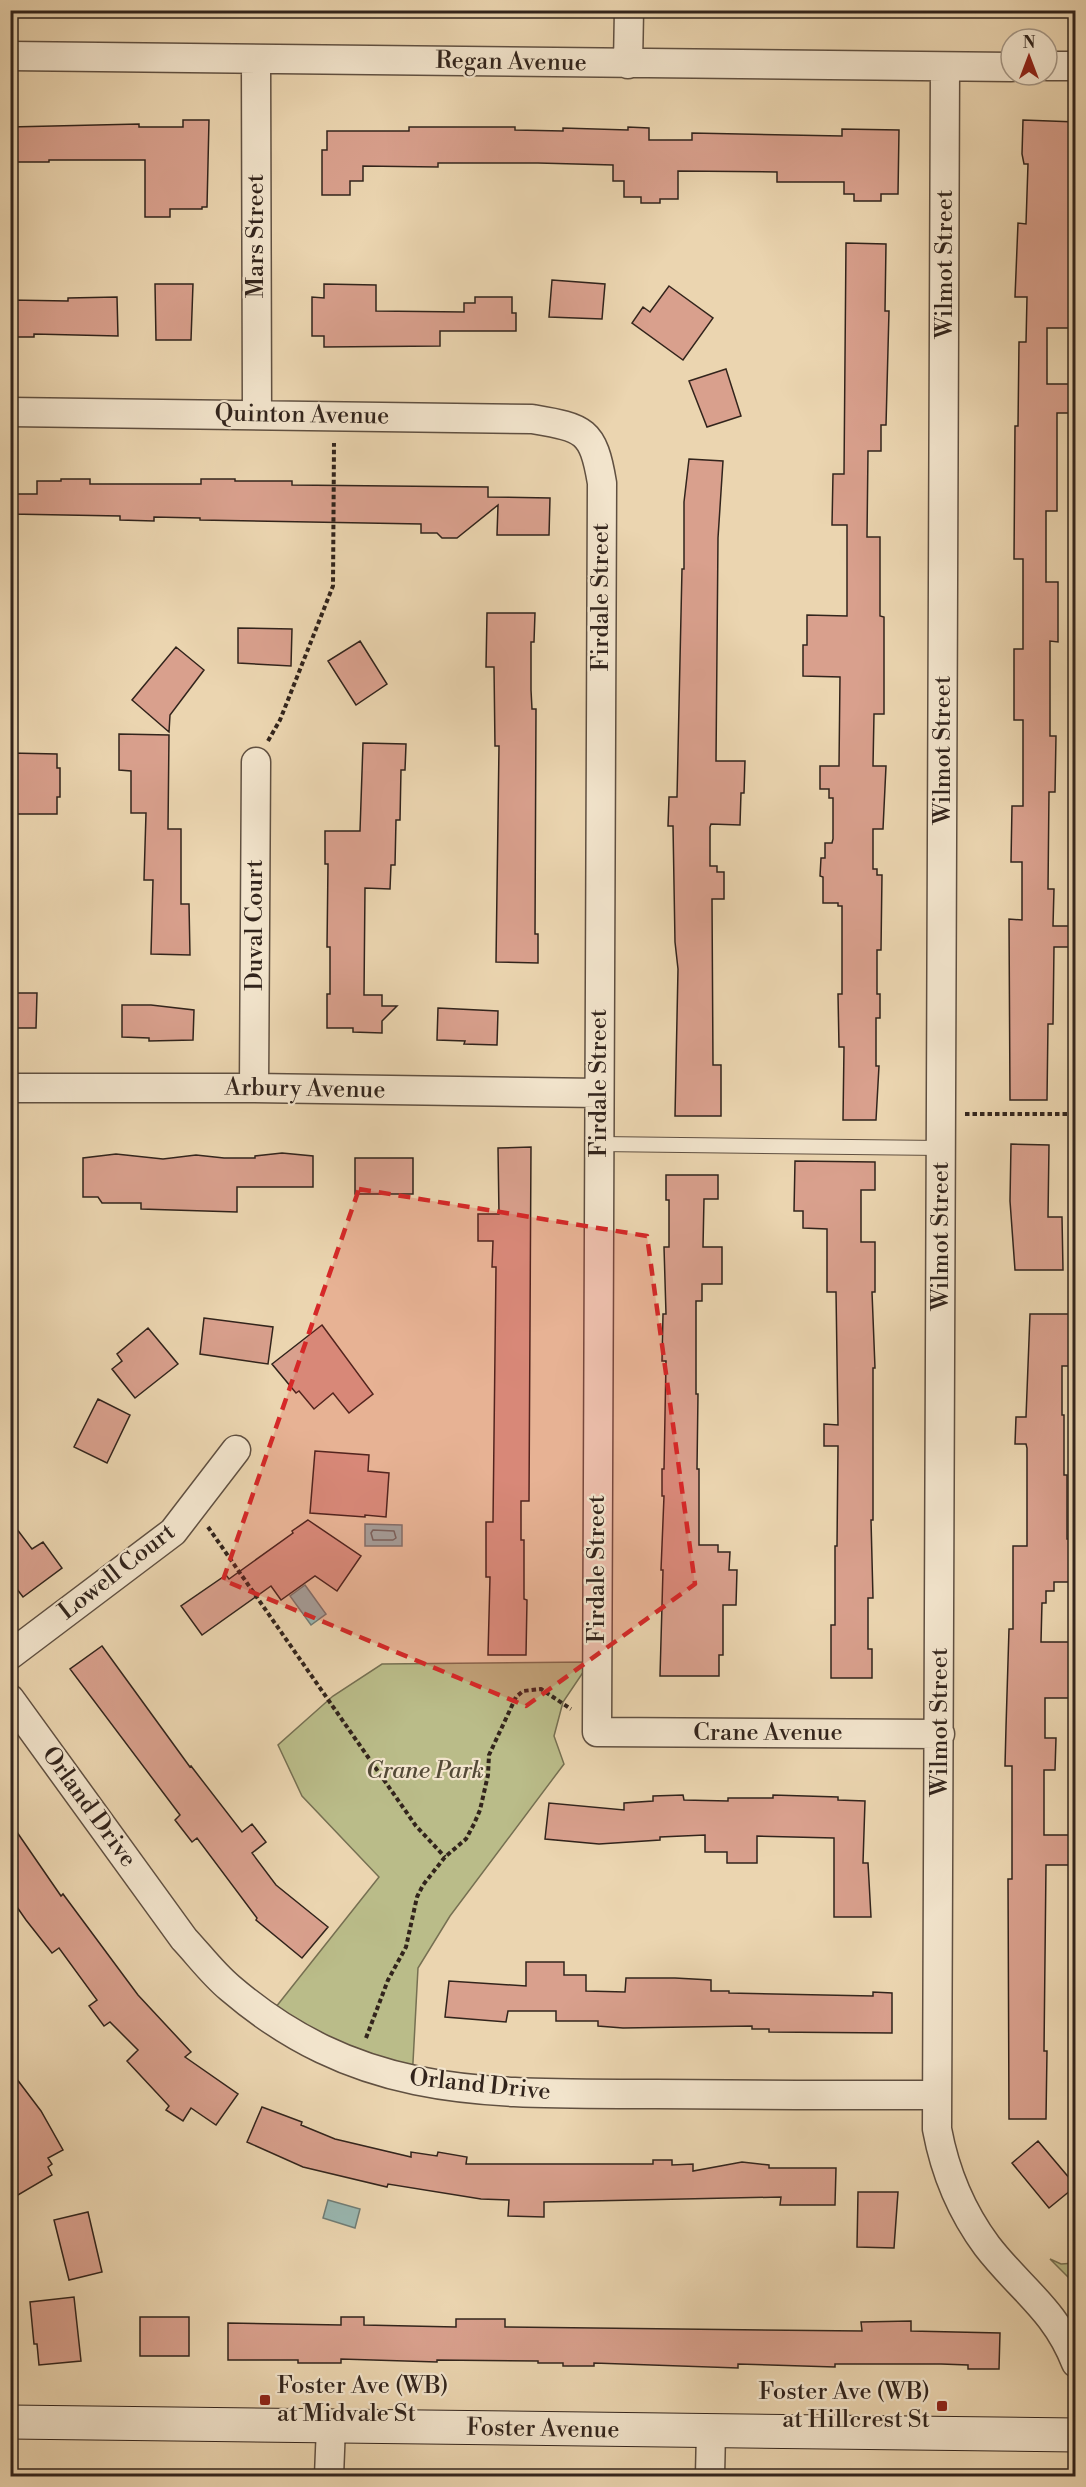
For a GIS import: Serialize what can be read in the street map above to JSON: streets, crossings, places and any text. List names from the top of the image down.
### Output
{
  "streets": {
    "street": [
      "Regan Avenue",
      "Mars Street",
      "Wilmot Street",
      "Quinton Avenue",
      "Firdale Street",
      "Duval Court",
      "Arbury Avenue",
      "Lowell Court",
      "Crane Avenue",
      "Orland Drive",
      "Foster Avenue"
    ]
  },
  "crossings": [
    ["Regan Avenue", "Mars Street"],
    ["Regan Avenue", "Wilmot Street"],
    ["Mars Street", "Quinton Avenue"],
    ["Wilmot Street", "Crane Avenue"],
    ["Wilmot Street", "Orland Drive"],
    ["Quinton Avenue", "Firdale Street"],
    ["Firdale Street", "Arbury Avenue"],
    ["Firdale Street", "Crane Avenue"],
    ["Duval Court", "Arbury Avenue"]
  ],
  "parks": ["Crane Park"],
  "places": {
    "transit": ["Foster Ave (WB) at Midvale St", "Foster Ave (WB) at Hillcrest St"]
  },
  "north": "top"
}
